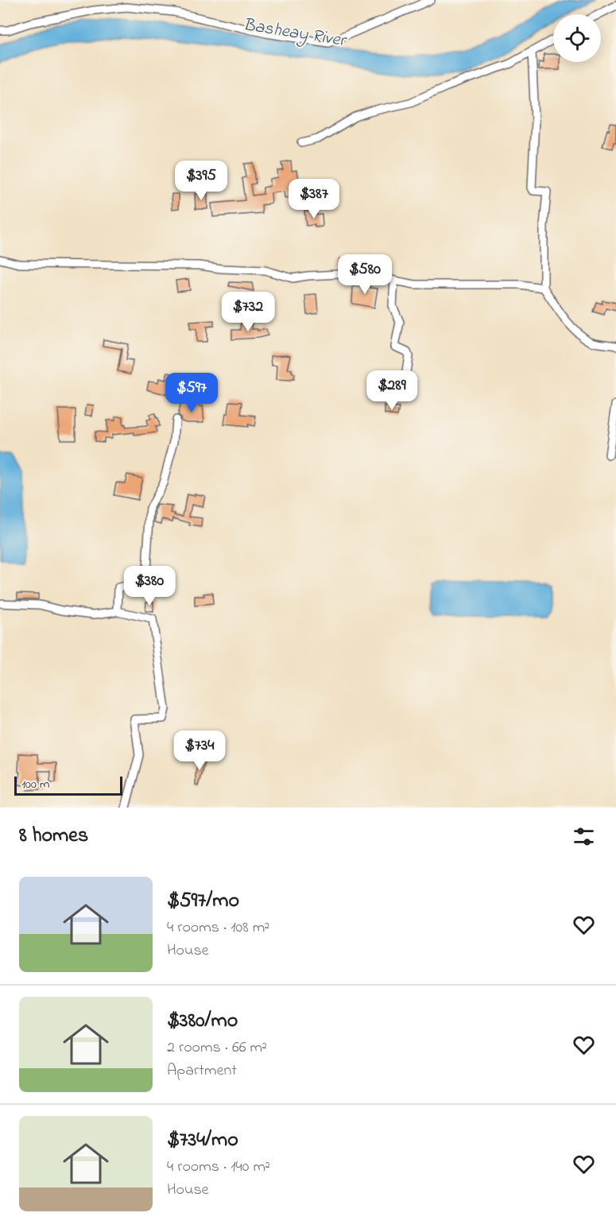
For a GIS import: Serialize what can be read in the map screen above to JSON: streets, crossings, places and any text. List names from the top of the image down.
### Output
{
  "water": ["Basheay River"],
  "scale_bar": "100 m",
  "page": {
    "price": [
      "$395",
      "$387",
      "$580",
      "$732",
      "$289",
      "$597",
      "$380",
      "$734"
    ],
    "scale": "100 m",
    "heading": "8 homes",
    "list": [
      {
        "name": "$597/mo",
        "note": "4 rooms · 108 m² · House"
      },
      {
        "name": "$380/mo",
        "note": "2 rooms · 66 m² · Apartment"
      },
      {
        "name": "$734/mo",
        "note": "4 rooms · 140 m² · House"
      }
    ]
  }
}
